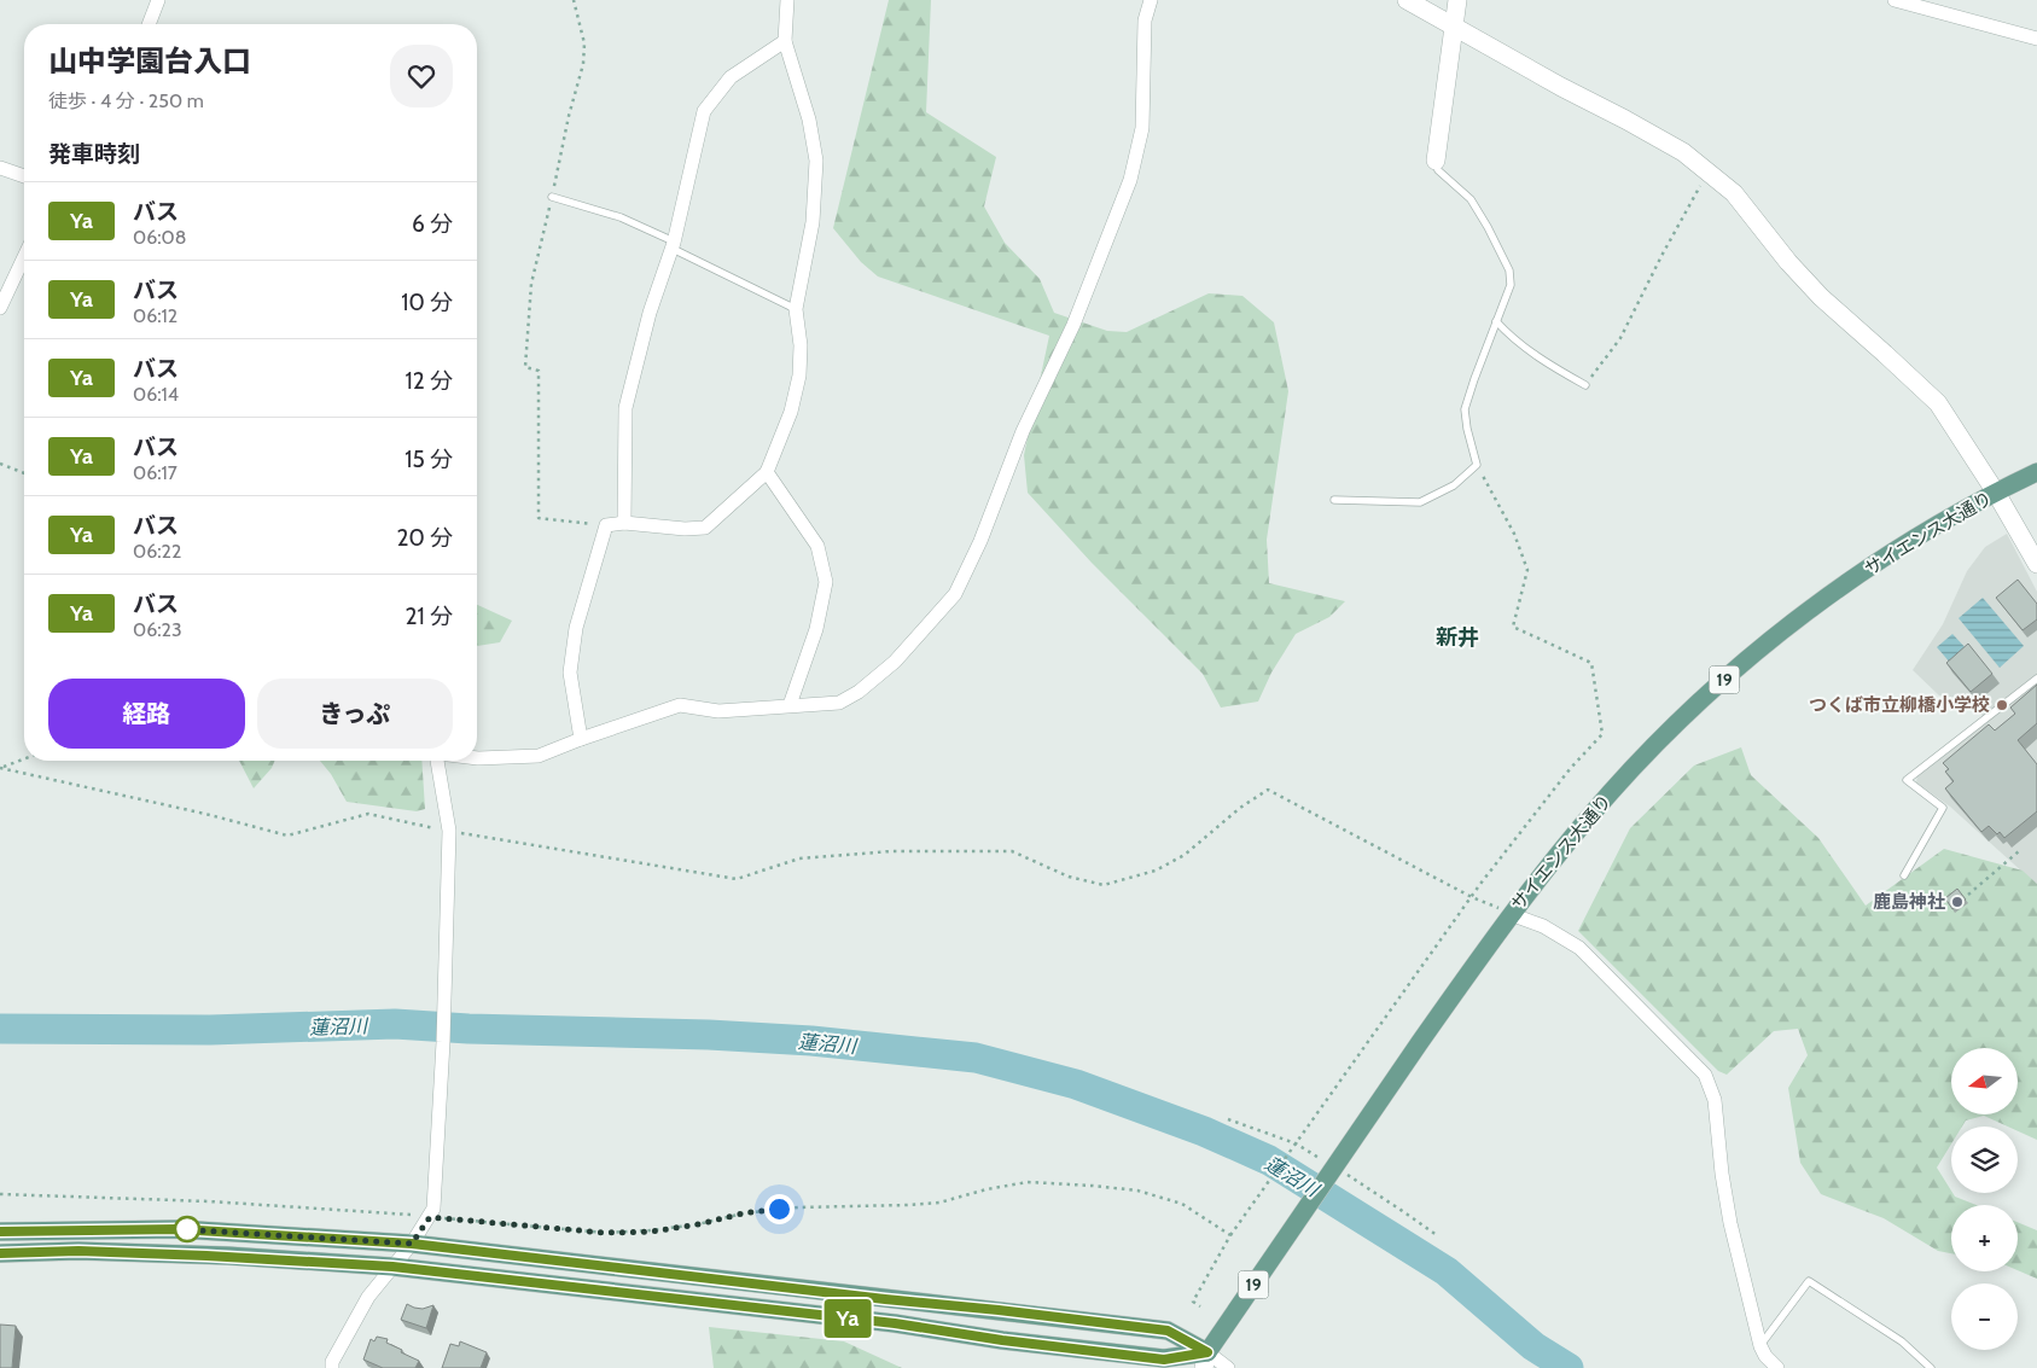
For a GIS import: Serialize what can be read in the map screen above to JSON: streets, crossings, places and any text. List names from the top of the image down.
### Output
{
  "streets": {
    "main road": ["サイエンス大通り", "19"]
  },
  "districts": ["新井"],
  "water": ["蓮沼川"],
  "places": ["つくば市立柳橋小学校", "鹿島神社"],
  "lines": ["bus line Ya"],
  "north": "left",
  "page": {
    "on_map": "Ya",
    "heading": [
      ["山中学園台入口", "徒歩 · 4 分 · 250 m"],
      "発車時刻"
    ],
    "list": [
      {
        "mark": "Ya",
        "name": "バス",
        "note": "06:08",
        "value": "6 分"
      },
      {
        "mark": "Ya",
        "name": "バス",
        "note": "06:12",
        "value": "10 分"
      },
      {
        "mark": "Ya",
        "name": "バス",
        "note": "06:14",
        "value": "12 分"
      },
      {
        "mark": "Ya",
        "name": "バス",
        "note": "06:17",
        "value": "15 分"
      },
      {
        "mark": "Ya",
        "name": "バス",
        "note": "06:22",
        "value": "20 分"
      },
      {
        "mark": "Ya",
        "name": "バス",
        "note": "06:23",
        "value": "21 分"
      }
    ],
    "buttons": ["経路", "きっぷ"],
    "map_buttons": ["+", "−"]
  }
}
